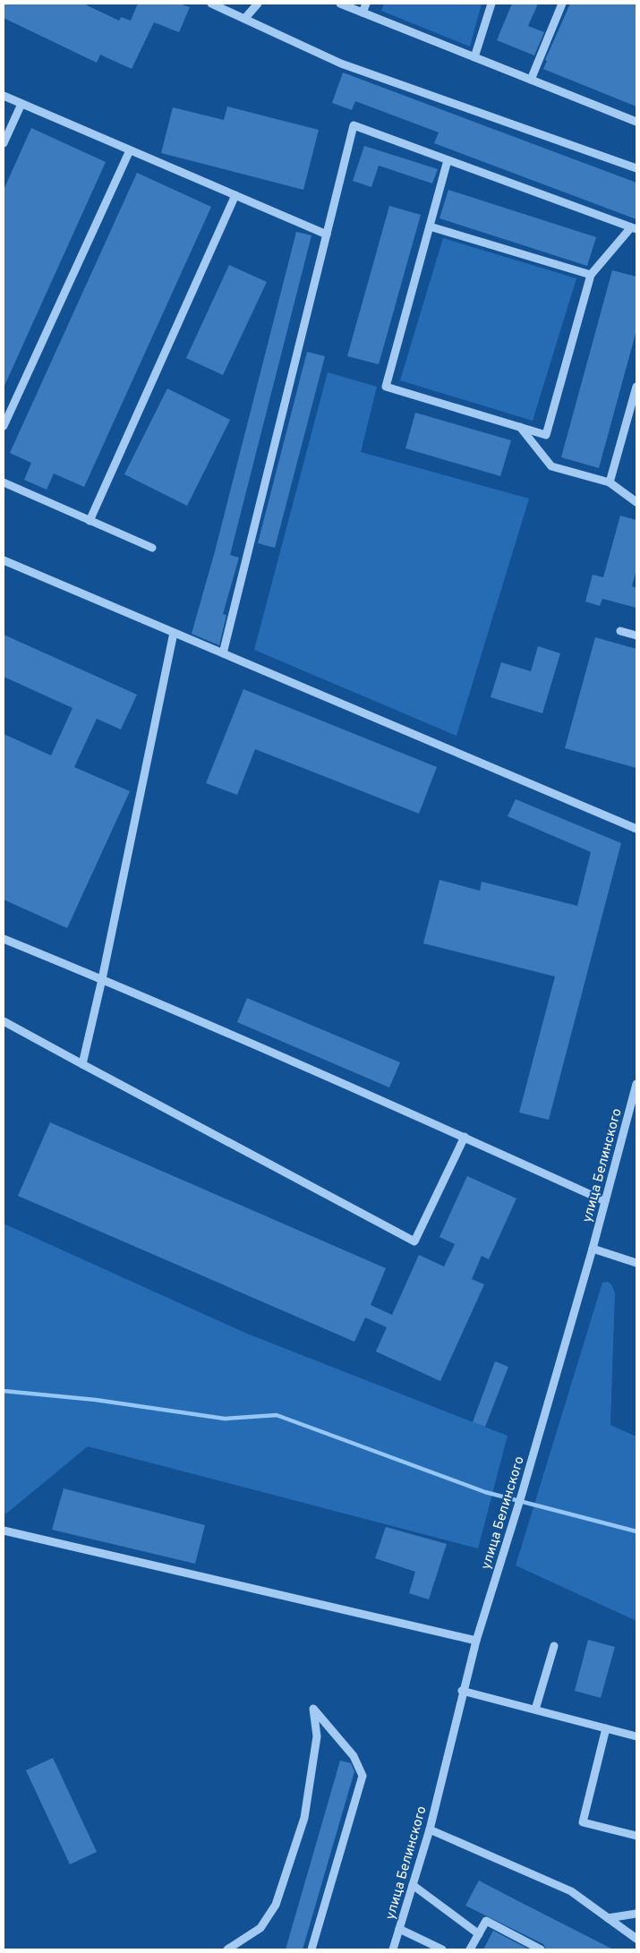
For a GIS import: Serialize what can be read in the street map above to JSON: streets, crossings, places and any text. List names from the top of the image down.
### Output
{
  "streets": {
    "street": ["улица Белинского"]
  }
}
